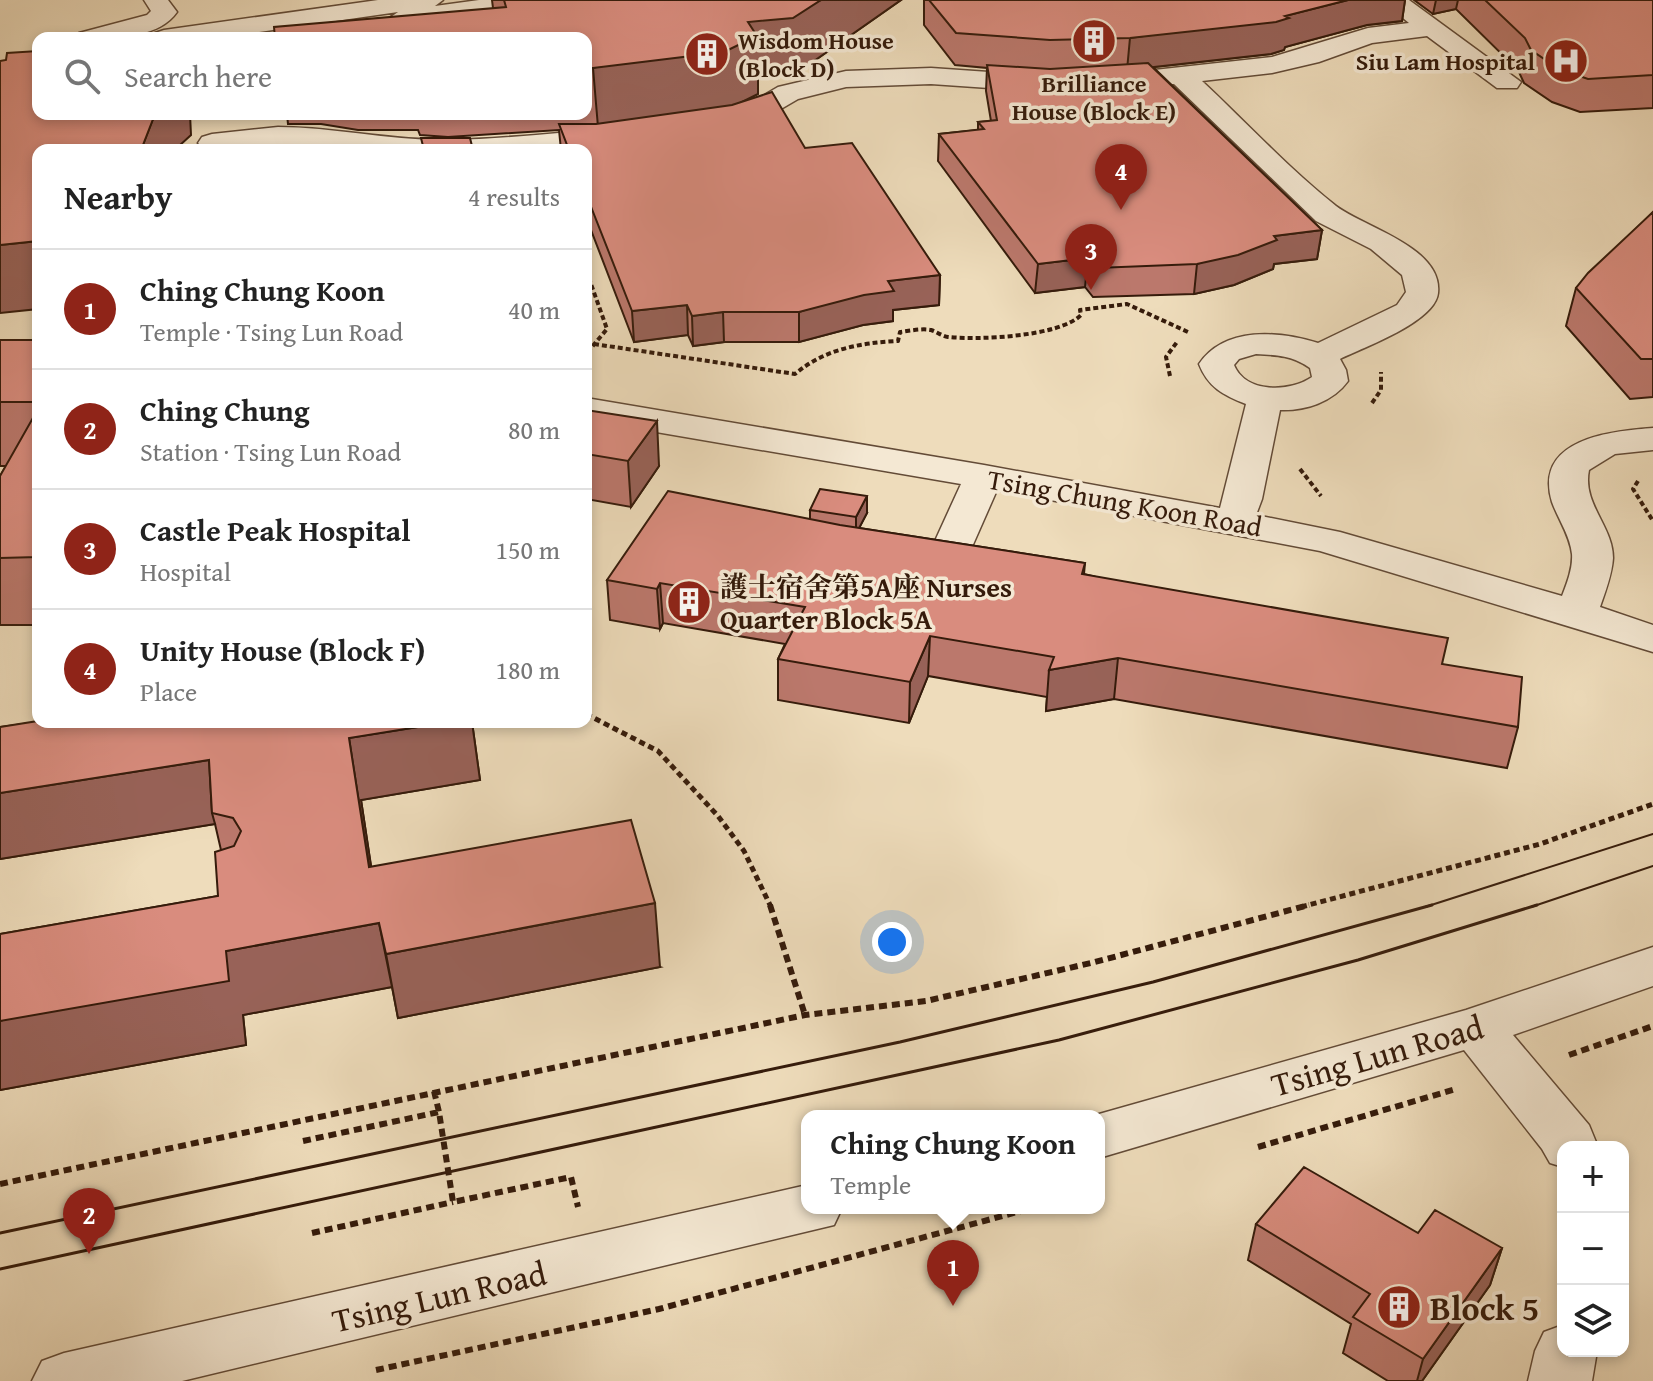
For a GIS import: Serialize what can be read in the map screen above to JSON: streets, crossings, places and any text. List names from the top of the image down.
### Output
{
  "streets": {
    "street": ["Tsing Chung Koon Road", "Tsing Lun Road"]
  },
  "places": {
    "building": [
      "Brilliance House (Block E)",
      "Wisdom House (Block D)",
      "護士宿舍第5A座 Nurses Quarter Block 5A",
      "Block 5"
    ],
    "hospital": ["Siu Lam Hospital"]
  },
  "page": {
    "search": "Search here",
    "pins": [
      "4",
      "3",
      "2",
      "1"
    ],
    "heading": ["Nearby", "4 results"],
    "list": [
      {
        "mark": "1",
        "name": "Ching Chung Koon",
        "note": "Temple · Tsing Lun Road",
        "value": "40 m"
      },
      {
        "mark": "2",
        "name": "Ching Chung",
        "note": "Station · Tsing Lun Road",
        "value": "80 m"
      },
      {
        "mark": "3",
        "name": "Castle Peak Hospital",
        "note": "Hospital",
        "value": "150 m"
      },
      {
        "mark": "4",
        "name": "Unity House (Block F)",
        "note": "Place",
        "value": "180 m"
      }
    ],
    "popup": ["Ching Chung Koon", "Temple"],
    "map_buttons": ["+", "−"]
  }
}
